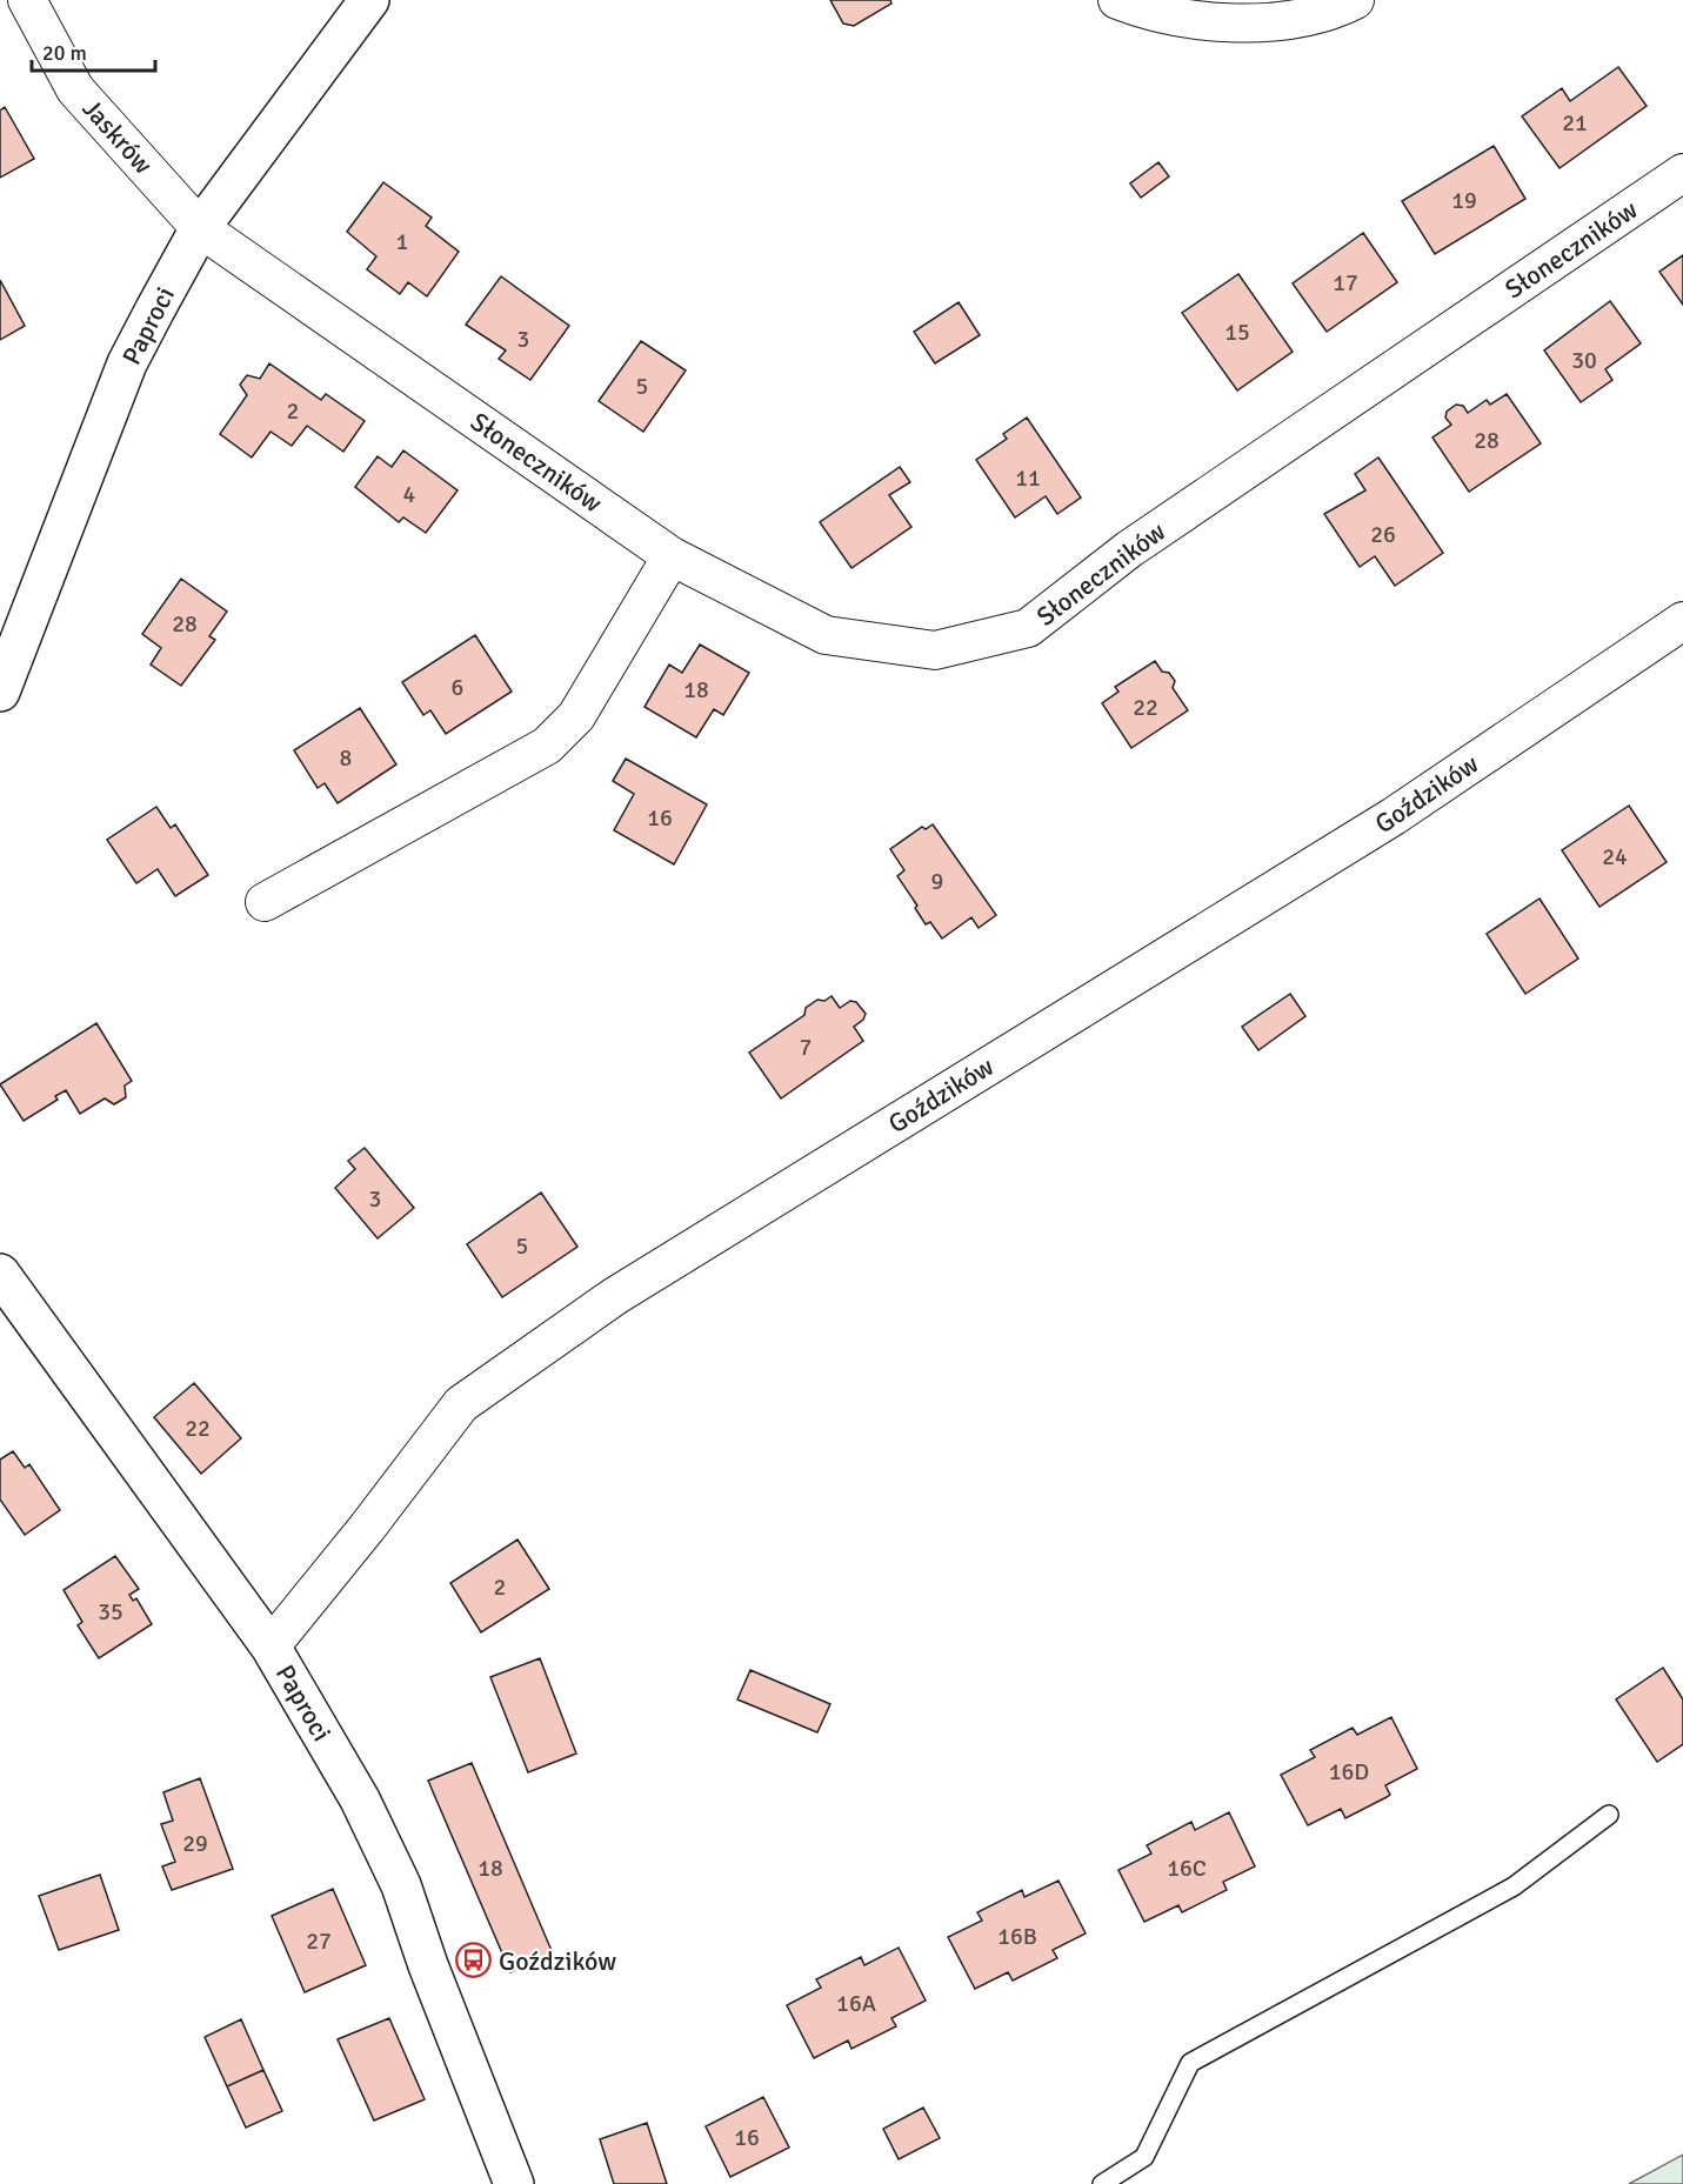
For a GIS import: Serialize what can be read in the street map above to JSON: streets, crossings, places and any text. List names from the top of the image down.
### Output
{
  "streets": {
    "street": [
      "Jaskrów",
      "Słoneczników",
      "Paproci",
      "Goździków"
    ]
  },
  "crossings": [
    ["Jaskrów", "Słoneczników"],
    ["Jaskrów", "Paproci"],
    ["Słoneczników", "Paproci"],
    ["Paproci", "Goździków"]
  ],
  "places": {
    "bus stop": ["Goździków"]
  },
  "house_numbers": [
    "21",
    "19",
    "1",
    "17",
    "15",
    "3",
    "30",
    "5",
    "2",
    "28",
    "11",
    "4",
    "26",
    "28",
    "6",
    "18",
    "22",
    "8",
    "16",
    "24",
    "9",
    "7",
    "3",
    "5",
    "22",
    "2",
    "35",
    "16D",
    "29",
    "18",
    "16C",
    "16B",
    "27",
    "16A",
    "16"
  ],
  "scale_bar": "20 m"
}
